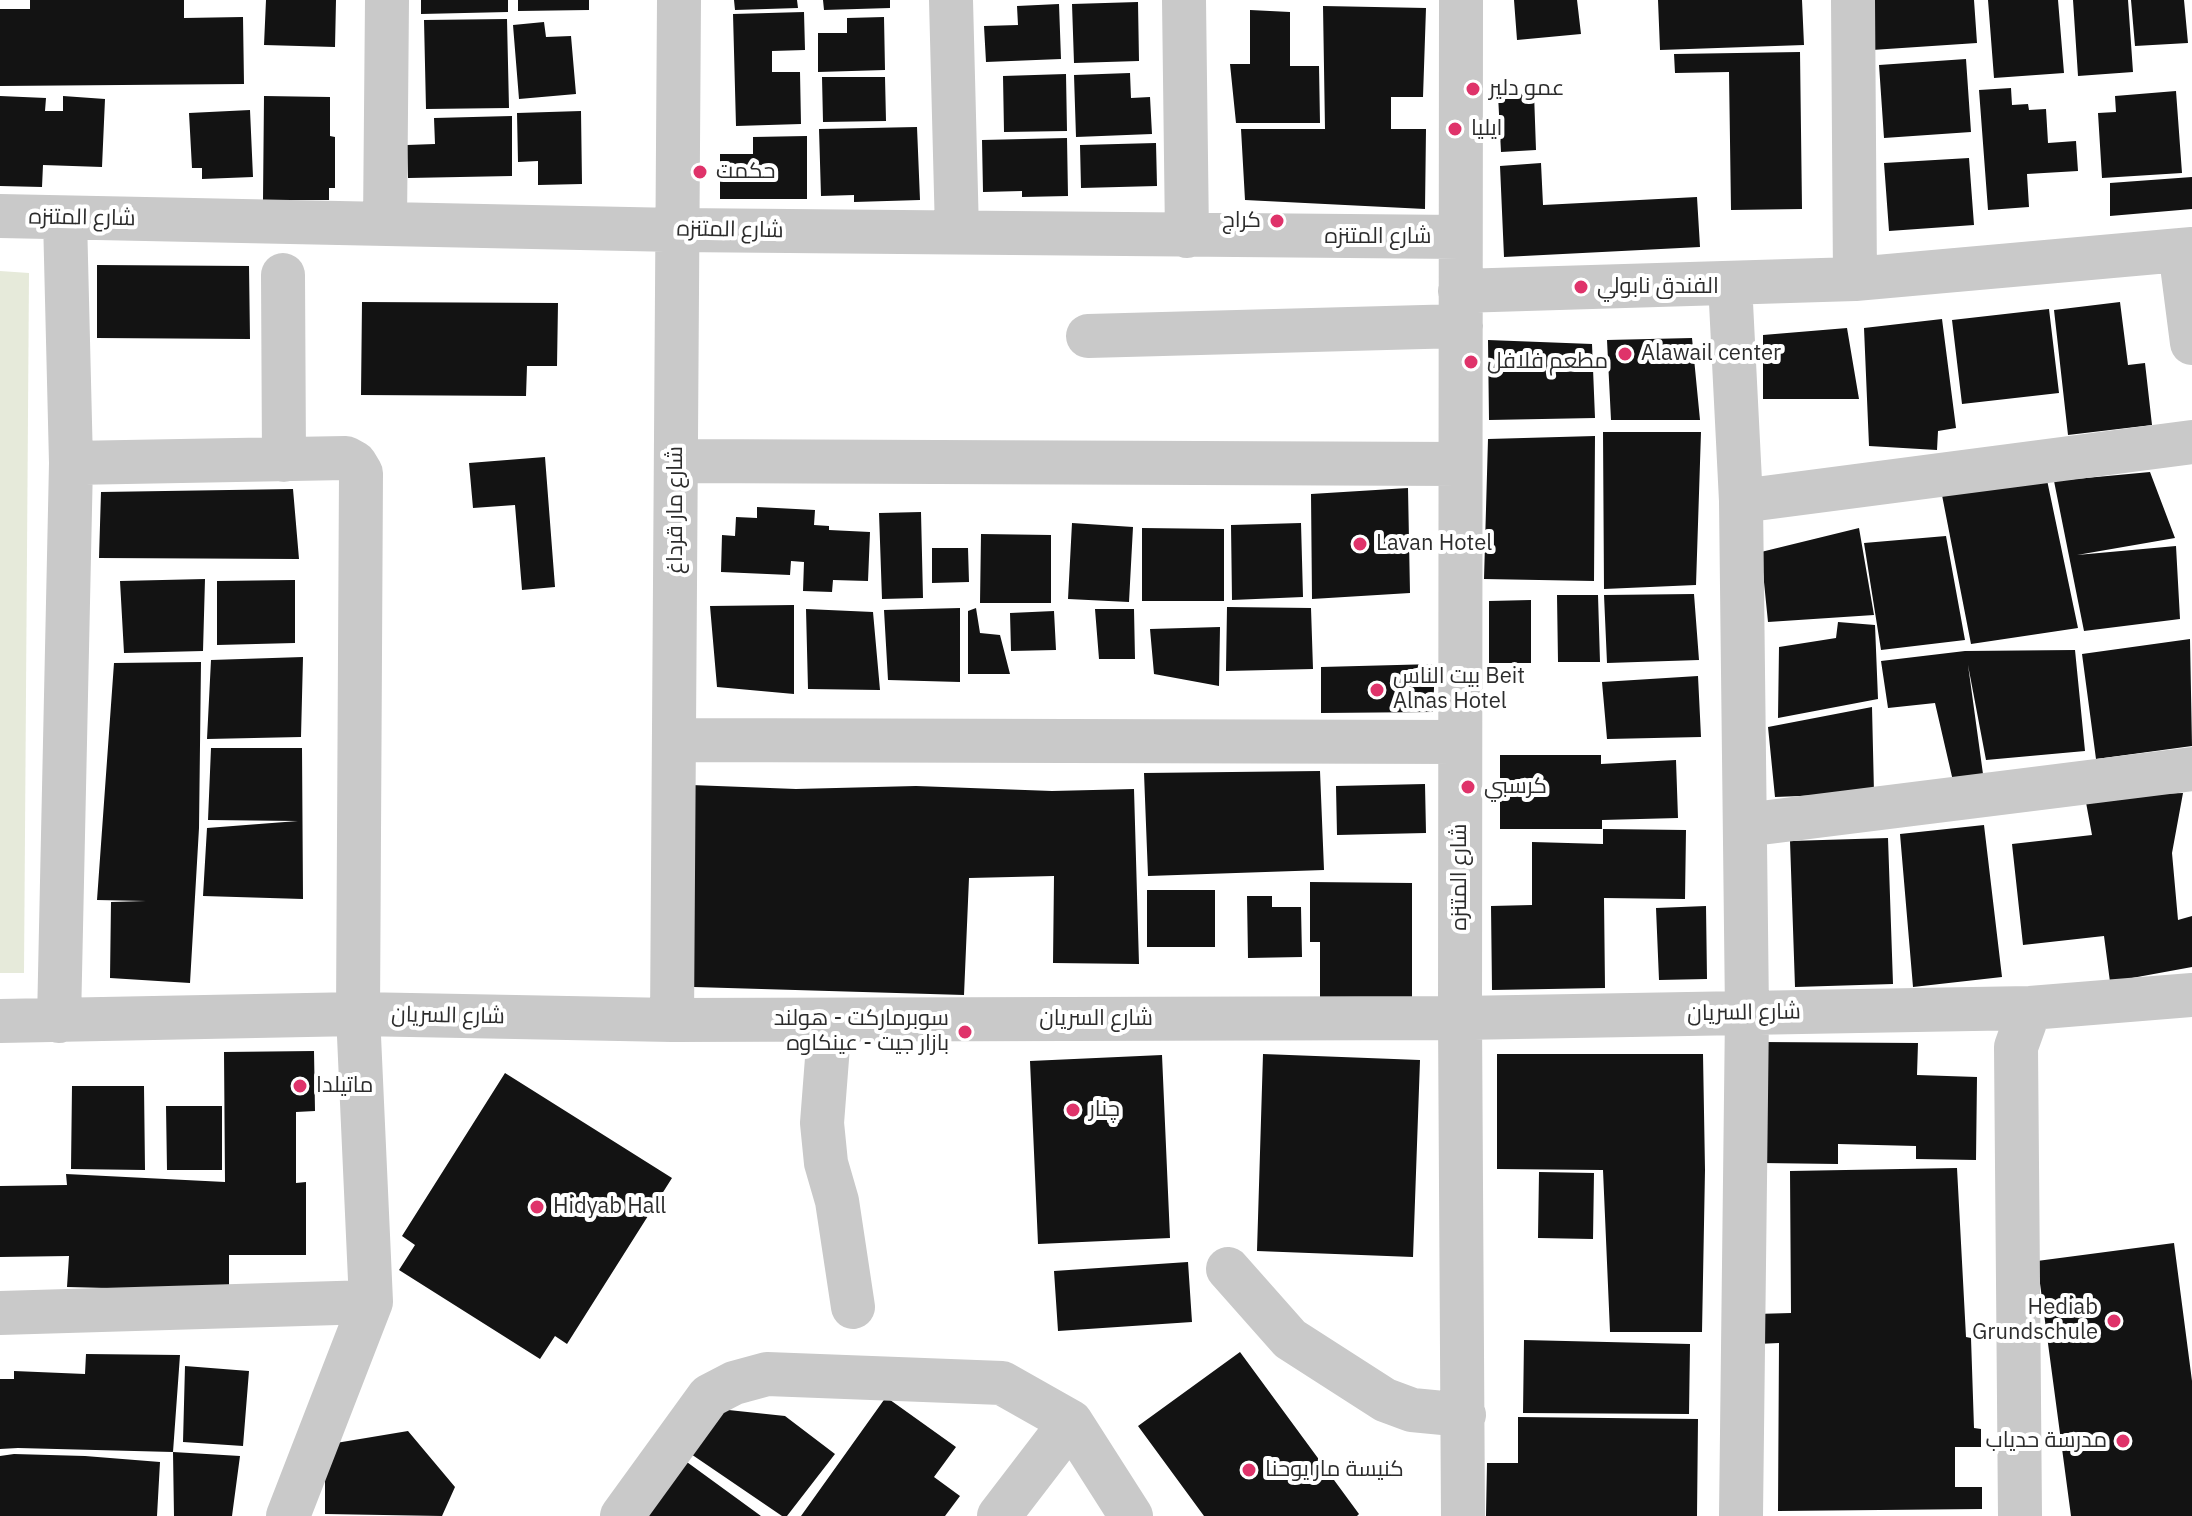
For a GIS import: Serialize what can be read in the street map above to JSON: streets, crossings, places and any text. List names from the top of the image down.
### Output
{
  "streets": {
    "street": ["شارع المتنزه", "شارع مار قرداغ", "شارع السريان"]
  },
  "crossings": [
    ["شارع المتنزه", "شارع مار قرداغ"],
    ["شارع المتنزه", "شارع السريان"],
    ["شارع مار قرداغ", "شارع السريان"]
  ],
  "places": [
    "عمو دلير",
    "ايليا",
    "حكمت",
    "كراج",
    "الفندق نابولي",
    "Alawail center",
    "مطعم فلافل",
    "Lavan Hotel",
    "بيت الناس Beit Alnas Hotel",
    "كرسبي",
    "سوبرماركت - هولند بازار جيت - عينكاوه",
    "ماتیلدا",
    "چنار",
    "Hidyab Hall",
    "Hediab Grundschule",
    "مدرسة حدياب",
    "كنيسة مار يوحنا"
  ]
}
